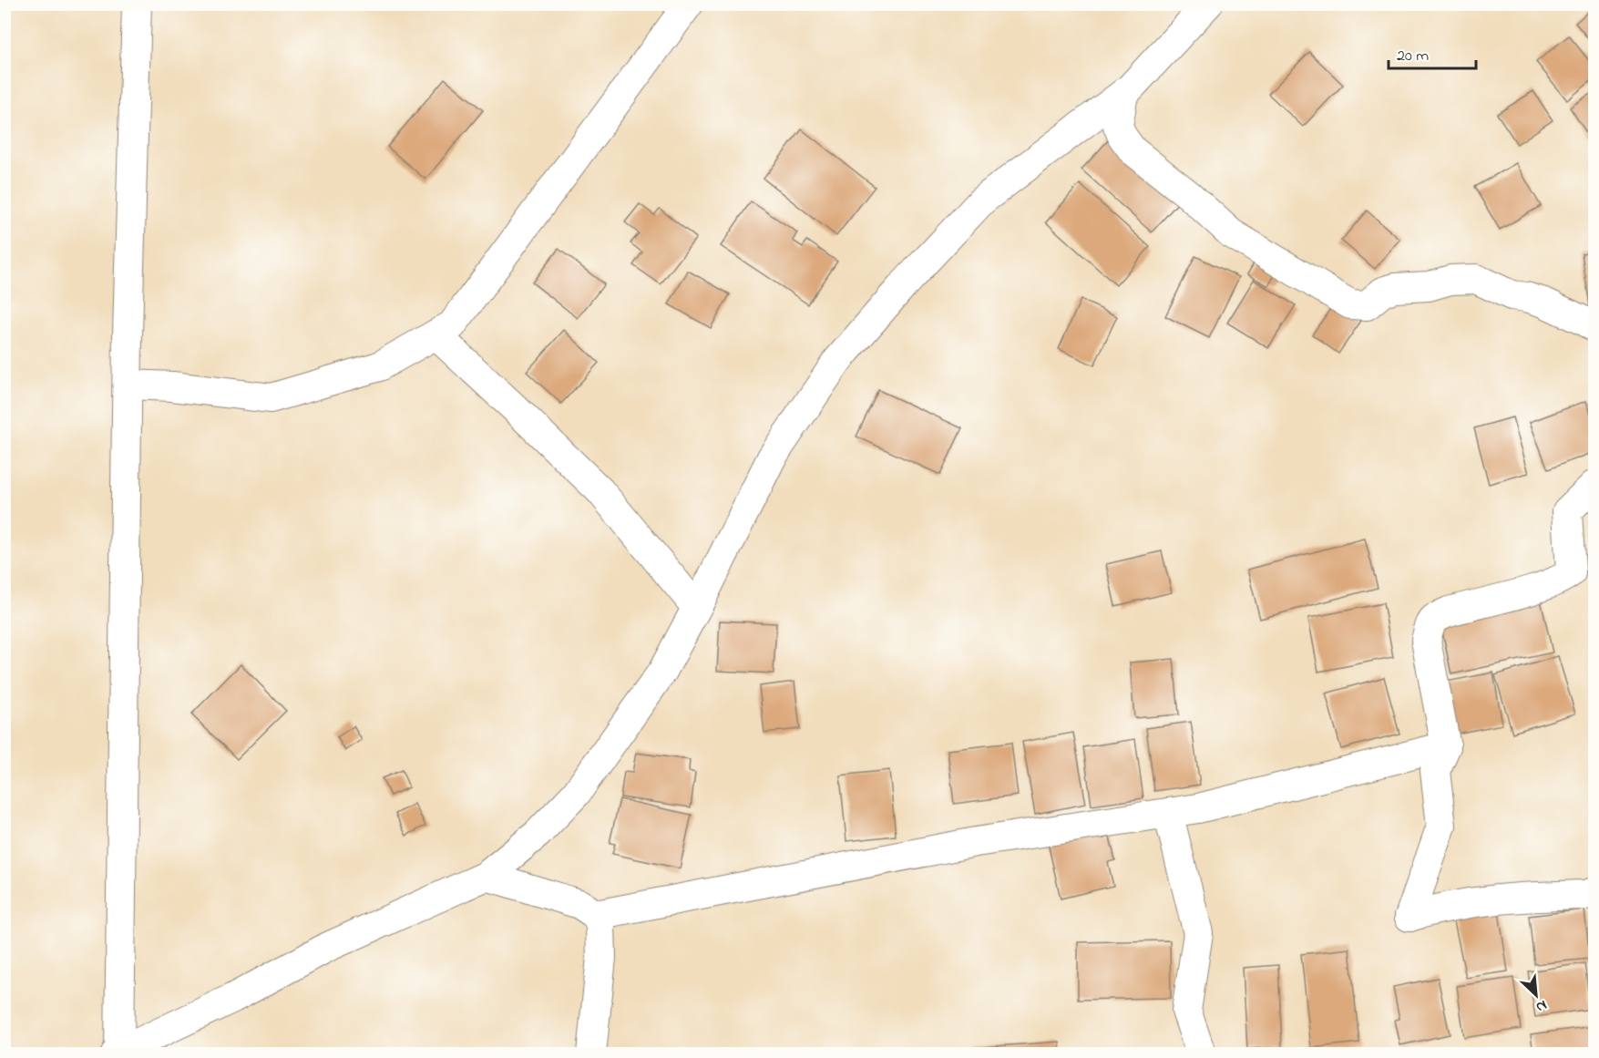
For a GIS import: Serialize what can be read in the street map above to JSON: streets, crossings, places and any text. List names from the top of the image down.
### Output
{
  "scale_bar": "20 m",
  "north": "bottom right"
}
